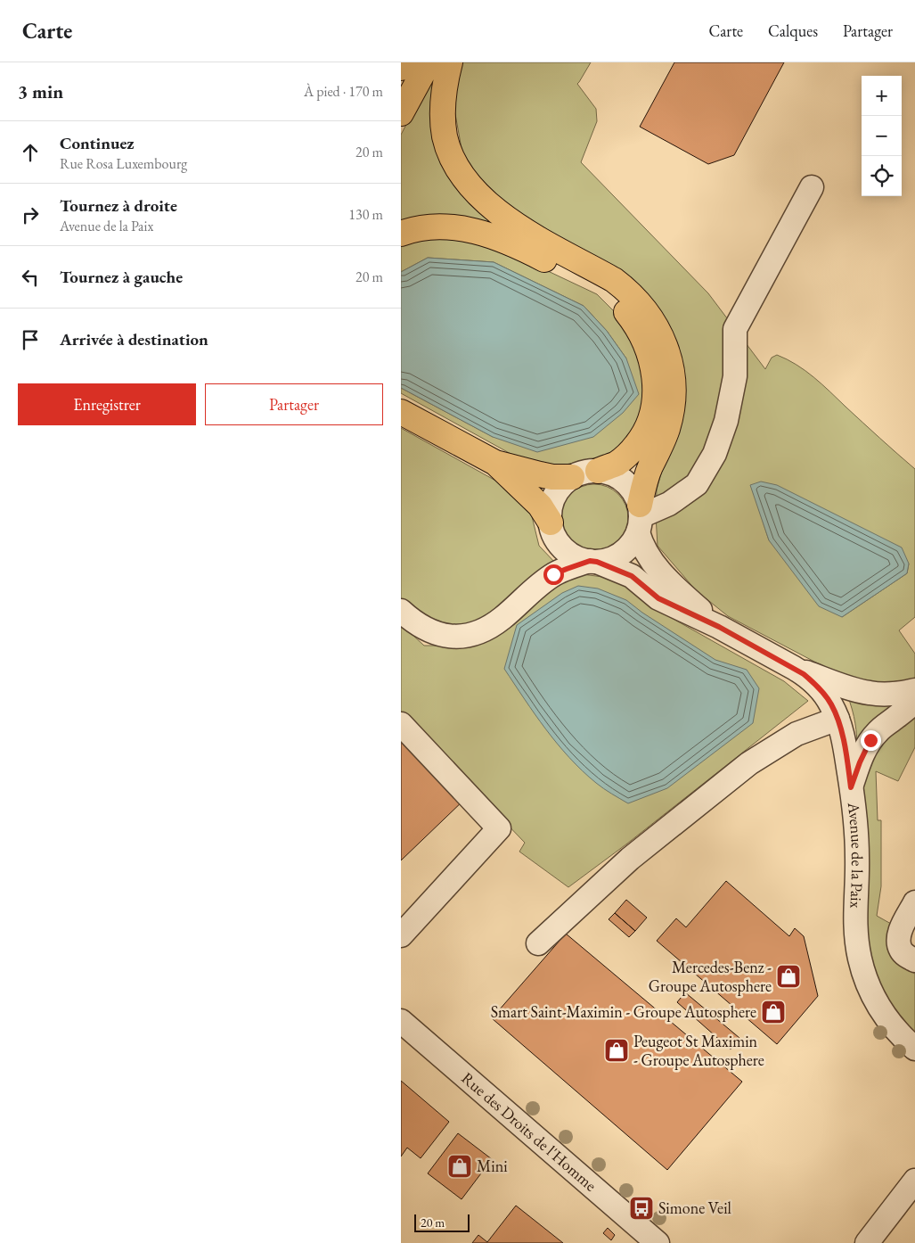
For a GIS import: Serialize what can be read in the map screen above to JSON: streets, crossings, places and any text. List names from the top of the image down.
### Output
{
  "streets": {
    "street": ["Avenue de la Paix", "Rue des Droits de l'Homme"]
  },
  "places": {
    "shop": [
      "Mercedes-Benz - Groupe Autosphere",
      "Smart Saint-Maximin - Groupe Autosphere",
      "Peugeot St Maximin - Groupe Autosphere",
      "Mini"
    ],
    "bus stop": ["Simone Veil"]
  },
  "scale_bar": "20 m",
  "page": {
    "header": "Carte",
    "nav": ["Carte", "Calques", "Partager"],
    "heading": ["3 min", "À pied · 170 m"],
    "map_buttons": ["+", "−"],
    "list": [
      ["Continuez", "Rue Rosa Luxembourg", "20 m"],
      ["Tournez à droite", "Avenue de la Paix", "130 m"],
      ["Tournez à gauche", "20 m"],
      "Arrivée à destination"
    ],
    "buttons": ["Enregistrer", "Partager"],
    "scale": "20 m"
  }
}
